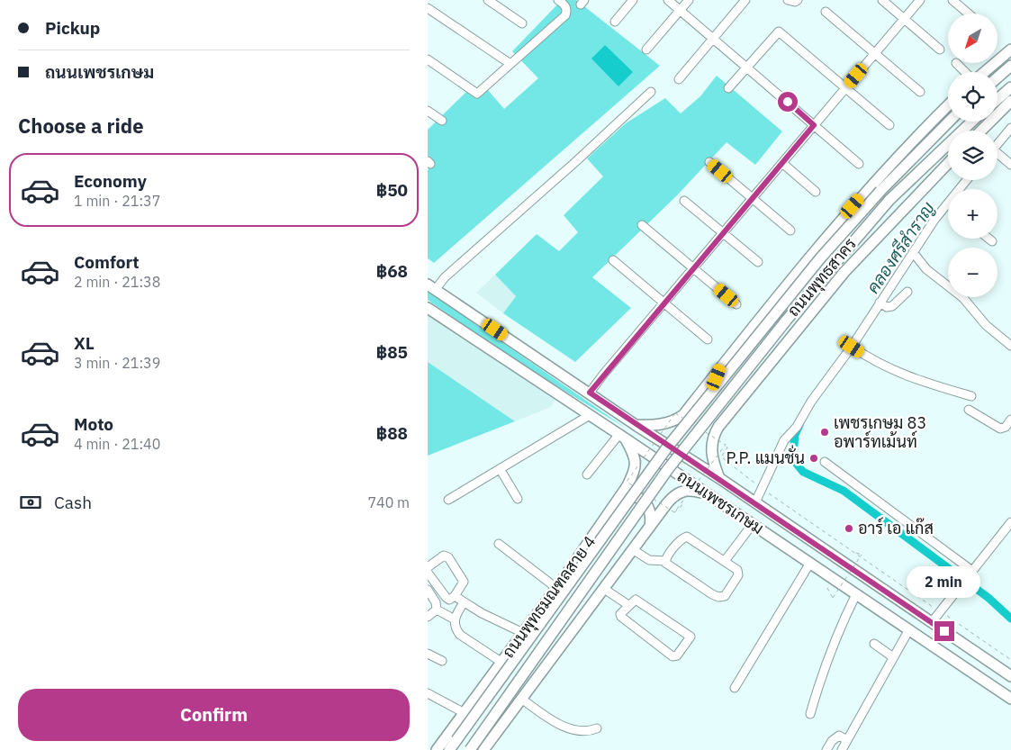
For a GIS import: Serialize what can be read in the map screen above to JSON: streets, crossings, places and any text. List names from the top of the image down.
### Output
{
  "streets": {
    "main road": ["ถนนพุทธสาคร", "ถนนเพชรเกษม", "ถนนพุทธมณฑลสาย 4"]
  },
  "crossings": [
    ["ถนนพุทธสาคร", "ถนนพุทธมณฑลสาย 4"],
    ["ถนนเพชรเกษม", "ถนนพุทธมณฑลสาย 4"]
  ],
  "water": ["คลองศรีสำราญ"],
  "places": ["เพชรเกษม 83 อพาร์ทเม้นท์", "P.P. แมนชั่น", "อาร์ เอ แก๊ส"],
  "north": "bottom left",
  "page": {
    "banner": ["Pickup", "ถนนเพชรเกษม"],
    "map_buttons": ["+", "−"],
    "heading": "Choose a ride",
    "list": [
      {
        "name": "Economy",
        "note": "1 min · 21:37",
        "value": "฿50"
      },
      {
        "name": "Comfort",
        "note": "2 min · 21:38",
        "value": "฿68"
      },
      {
        "name": "XL",
        "note": "3 min · 21:39",
        "value": "฿85"
      },
      {
        "name": "Moto",
        "note": "4 min · 21:40",
        "value": "฿88"
      }
    ],
    "pay": ["Cash", "740 m"],
    "bubble": "2 min",
    "buttons": "Confirm"
  }
}
